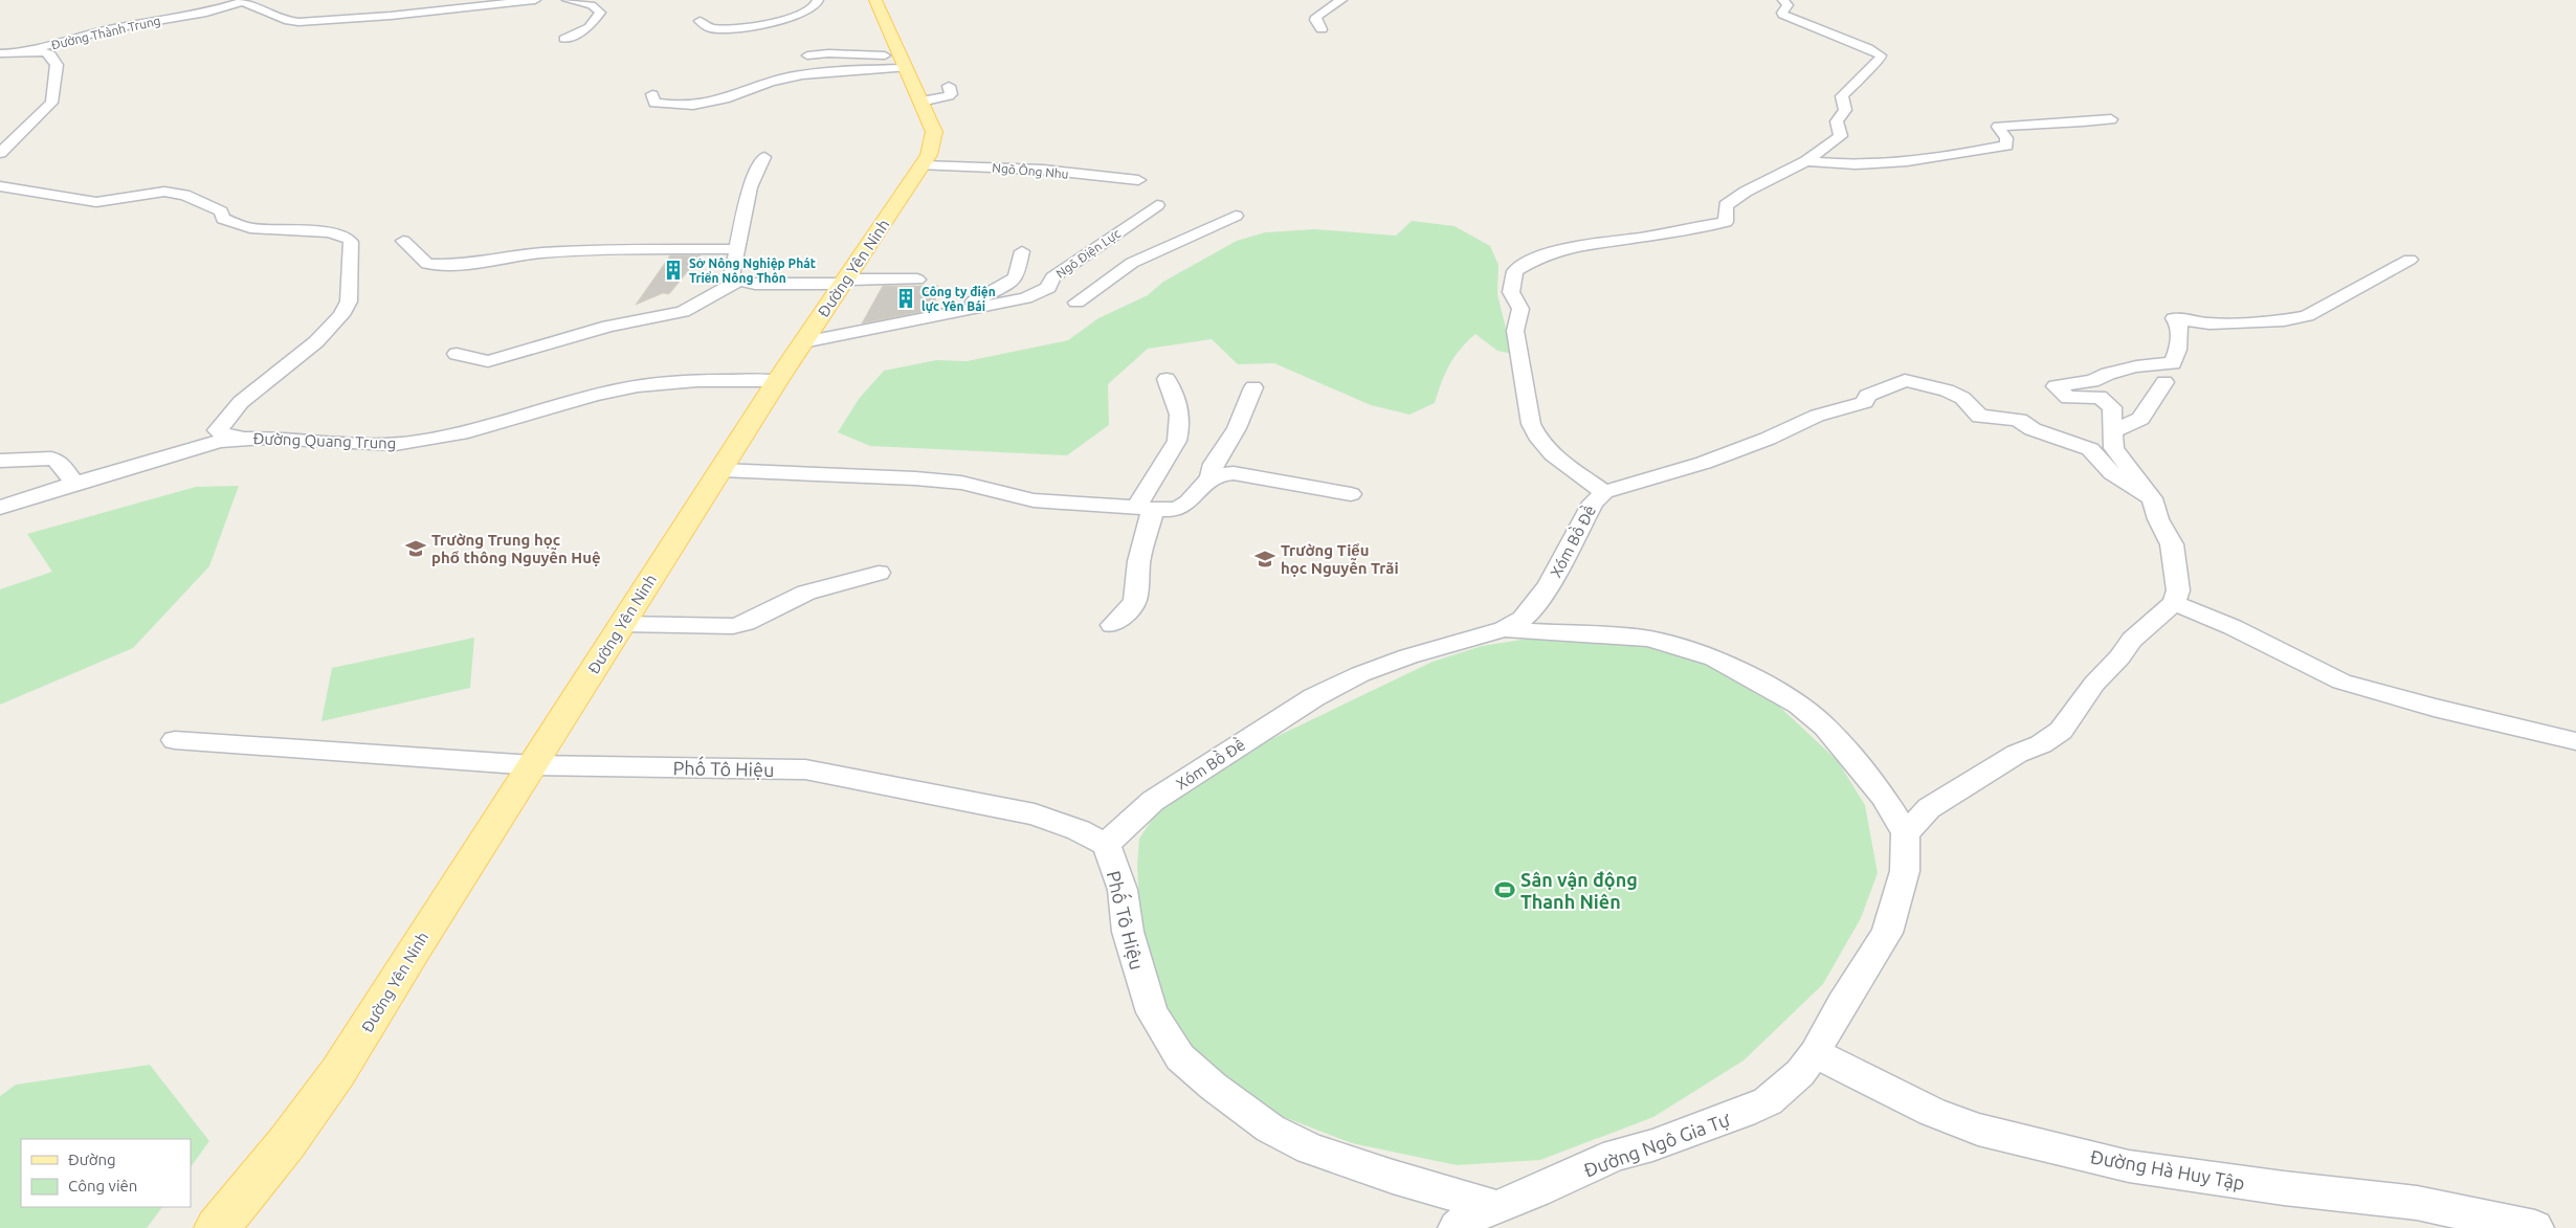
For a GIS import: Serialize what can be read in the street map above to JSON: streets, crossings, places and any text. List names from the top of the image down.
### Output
{
  "streets": {
    "main road": ["Đường Yên Ninh"],
    "street": [
      "Đường Thành Trung",
      "Ngõ Ông Nhu",
      "Ngõ Điện Lực",
      "Đường Quang Trung",
      "Xóm Bồ Đề",
      "Phố Tô Hiệu",
      "Đường Ngô Gia Tự",
      "Đường Hà Huy Tập"
    ]
  },
  "crossings": [
    ["Ngõ Ông Nhu", "Đường Yên Ninh"],
    ["Ngõ Điện Lực", "Đường Yên Ninh"],
    ["Đường Yên Ninh", "Đường Quang Trung"],
    ["Đường Yên Ninh", "Phố Tô Hiệu"],
    ["Xóm Bồ Đề", "Phố Tô Hiệu"],
    ["Phố Tô Hiệu", "Đường Ngô Gia Tự"],
    ["Đường Ngô Gia Tự", "Đường Hà Huy Tập"]
  ],
  "places": {
    "building": ["Sở Nông Nghiệp Phát Triển Nông Thôn", "Công ty điện lực Yên Bái"],
    "school or university": ["Trường Trung học phổ thông Nguyễn Huệ", "Trường Tiểu học Nguyễn Trãi"],
    "sports": ["Sân vận động Thanh Niên"]
  },
  "legend": ["Đường", "Công viên"]
}
